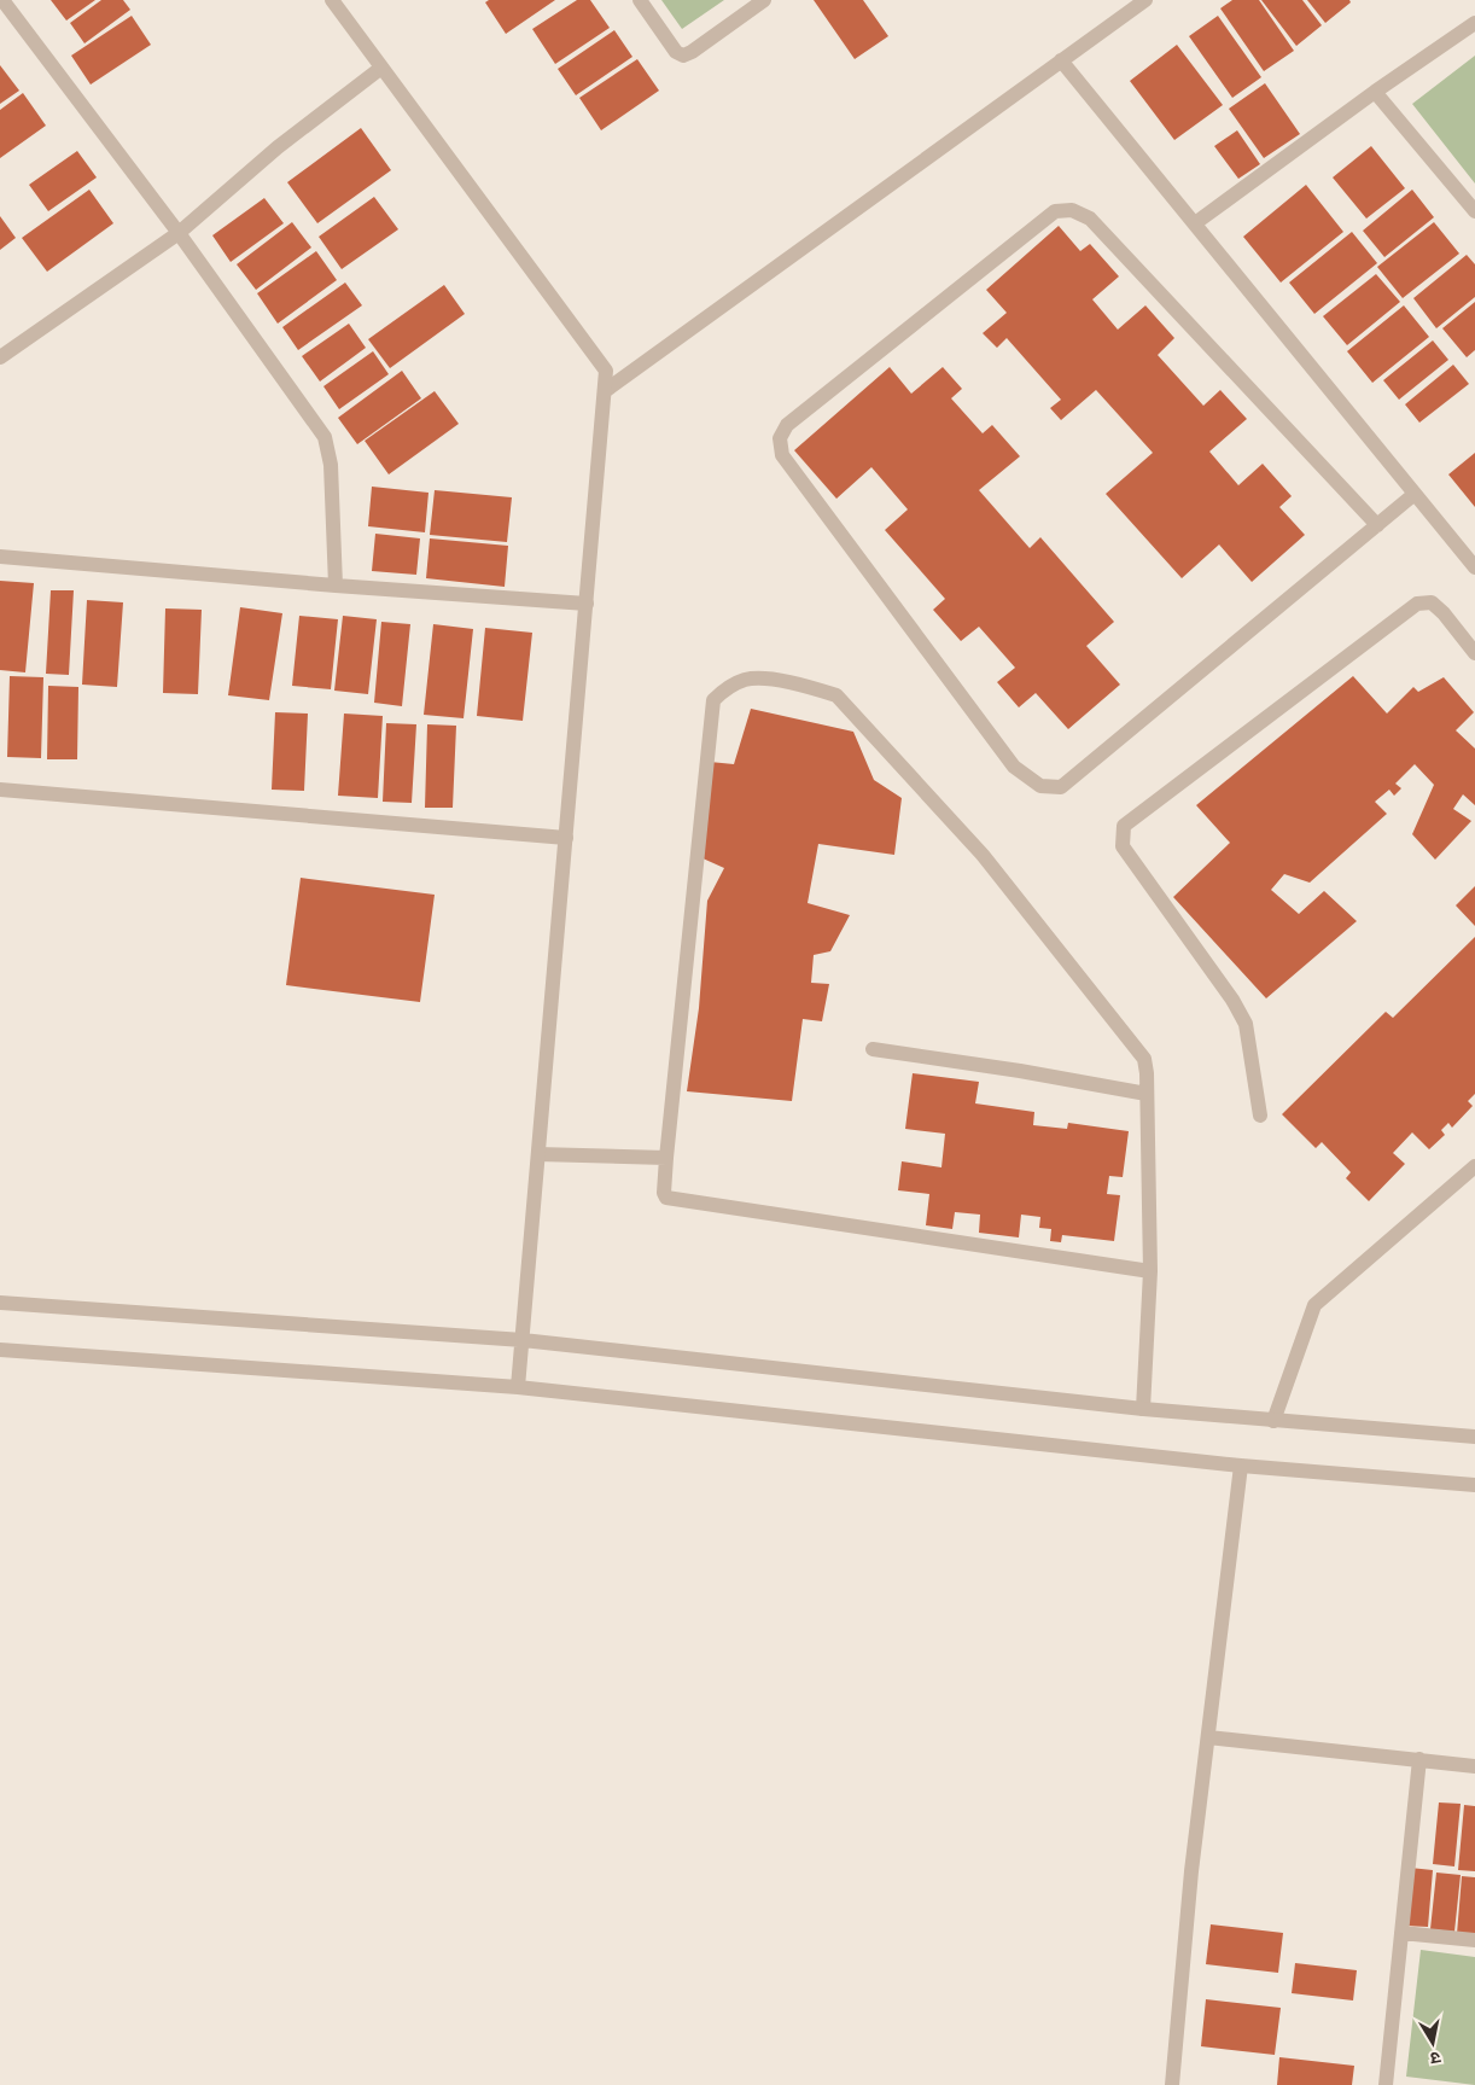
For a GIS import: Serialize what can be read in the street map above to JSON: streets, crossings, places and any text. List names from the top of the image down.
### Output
{
  "north": "bottom"
}
